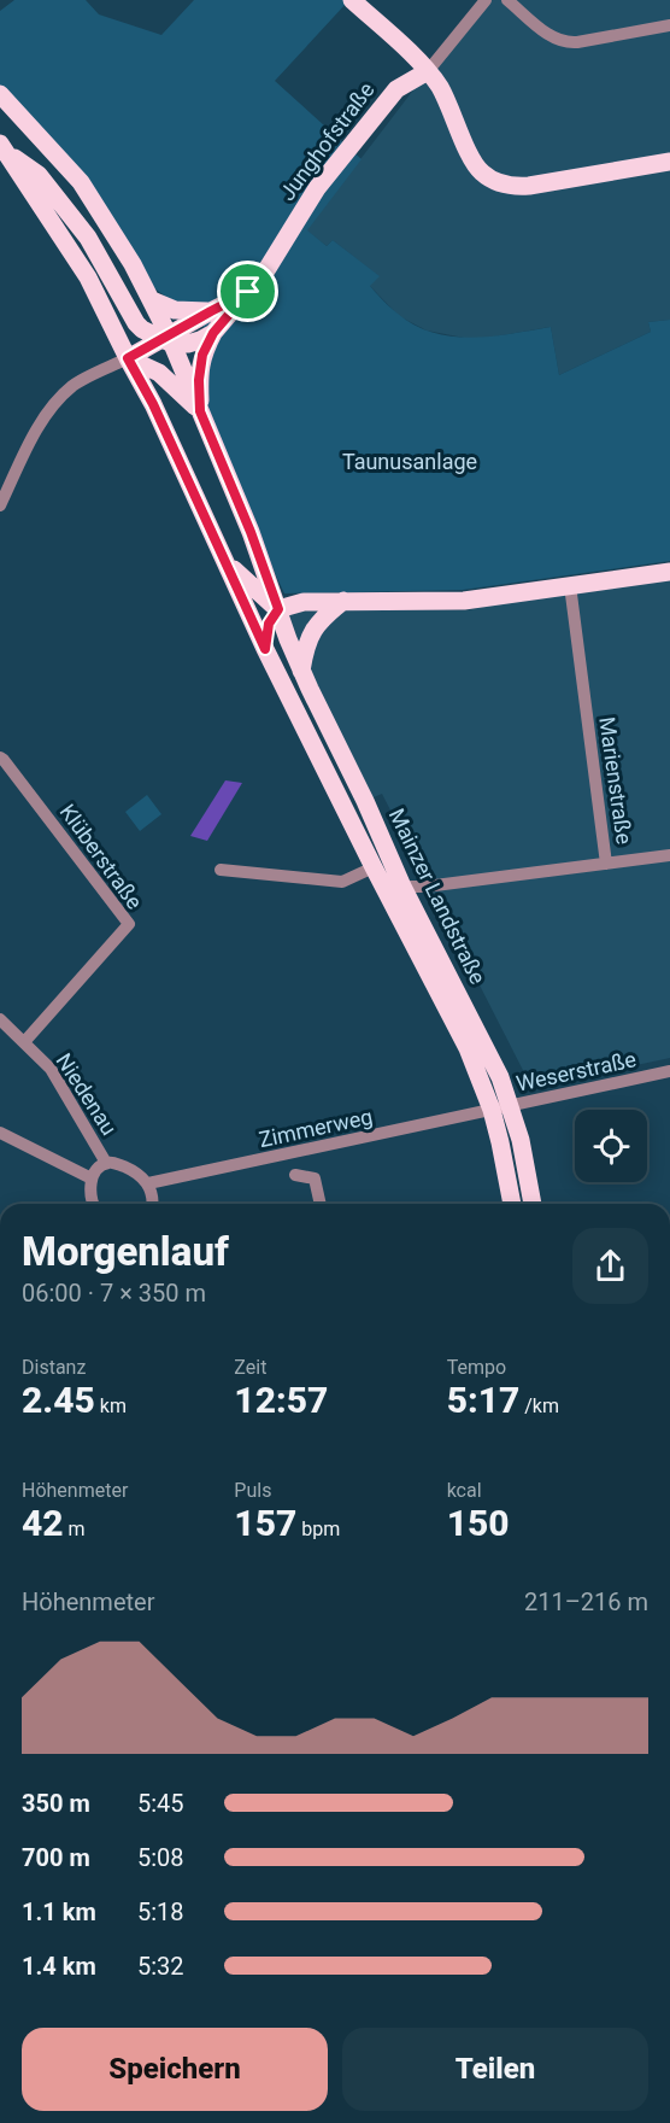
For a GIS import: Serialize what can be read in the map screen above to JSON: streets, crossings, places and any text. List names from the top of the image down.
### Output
{
  "streets": {
    "main road": ["Junghofstraße", "Mainzer Landstraße"],
    "street": [
      "Marienstraße",
      "Klüberstraße",
      "Weserstraße",
      "Niedenau",
      "Zimmerweg"
    ]
  },
  "crossings": [
    ["Marienstraße", "Mainzer Landstraße"],
    ["Klüberstraße", "Niedenau"],
    ["Mainzer Landstraße", "Weserstraße"],
    ["Mainzer Landstraße", "Zimmerweg"],
    ["Weserstraße", "Zimmerweg"]
  ],
  "parks": ["Taunusanlage"],
  "page": {
    "heading": ["Morgenlauf", "06:00 · 7 × 350 m"],
    "stats": [
      ["Distanz", "2.45 km"],
      ["Zeit", "12:57"],
      ["Tempo", "5:17 /km"],
      ["Höhenmeter", "42 m"],
      ["Puls", "157 bpm"],
      ["kcal", "150"]
    ],
    "chart": ["Höhenmeter", "211–216 m"],
    "list": [
      {
        "name": "350 m",
        "note": "5:45"
      },
      {
        "name": "700 m",
        "note": "5:08"
      },
      {
        "name": "1.1 km",
        "note": "5:18"
      },
      {
        "name": "1.4 km",
        "note": "5:32"
      }
    ],
    "buttons": ["Speichern", "Teilen"]
  }
}
